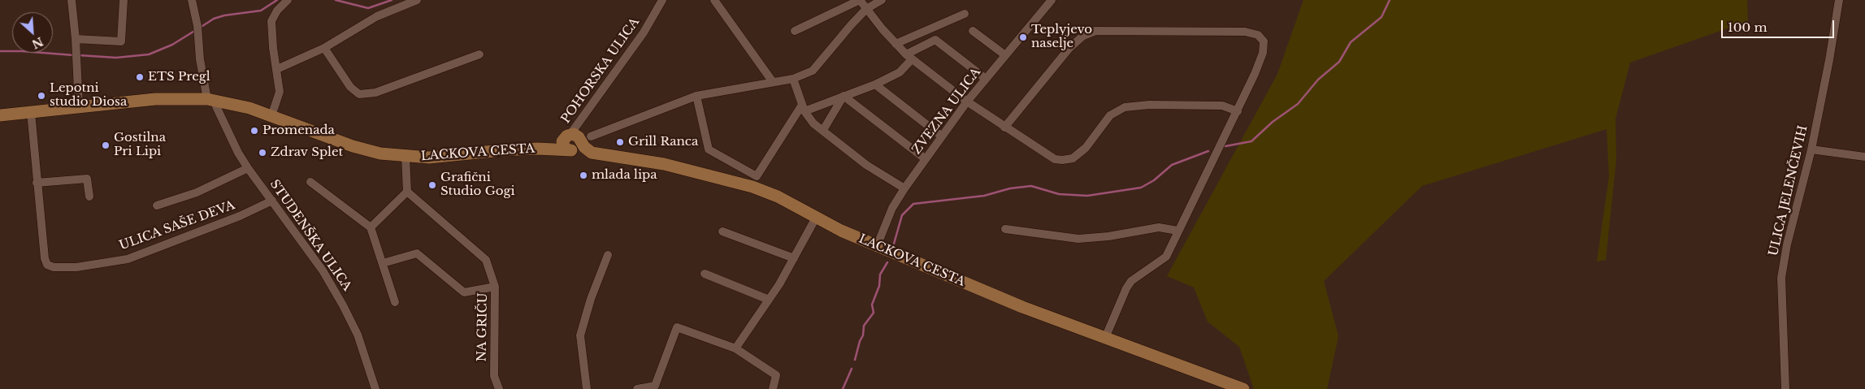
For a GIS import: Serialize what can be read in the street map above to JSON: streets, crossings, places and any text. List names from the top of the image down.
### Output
{
  "streets": {
    "street": [
      "POHORSKA ULICA",
      "ZVEZNA ULICA",
      "LACKOVA CESTA",
      "ULICA JELENČEVIH",
      "ULICA SAŠE DEVA",
      "STUDENŠKA ULICA",
      "NA GRIČU"
    ]
  },
  "crossings": [
    ["POHORSKA ULICA", "LACKOVA CESTA"],
    ["ZVEZNA ULICA", "LACKOVA CESTA"],
    ["LACKOVA CESTA", "ULICA SAŠE DEVA"],
    ["LACKOVA CESTA", "STUDENŠKA ULICA"],
    ["ULICA SAŠE DEVA", "STUDENŠKA ULICA"]
  ],
  "places": [
    "Teplyjevo naselje",
    "ETS Pregl",
    "Lepotni studio Diosa",
    "Promenada",
    "Grill Ranca",
    "Gostilna Pri Lipi",
    "Zdrav Splet",
    "mlada lipa",
    "Grafični Studio Gogi"
  ],
  "scale_bar": "100 m",
  "north": "bottom right"
}
